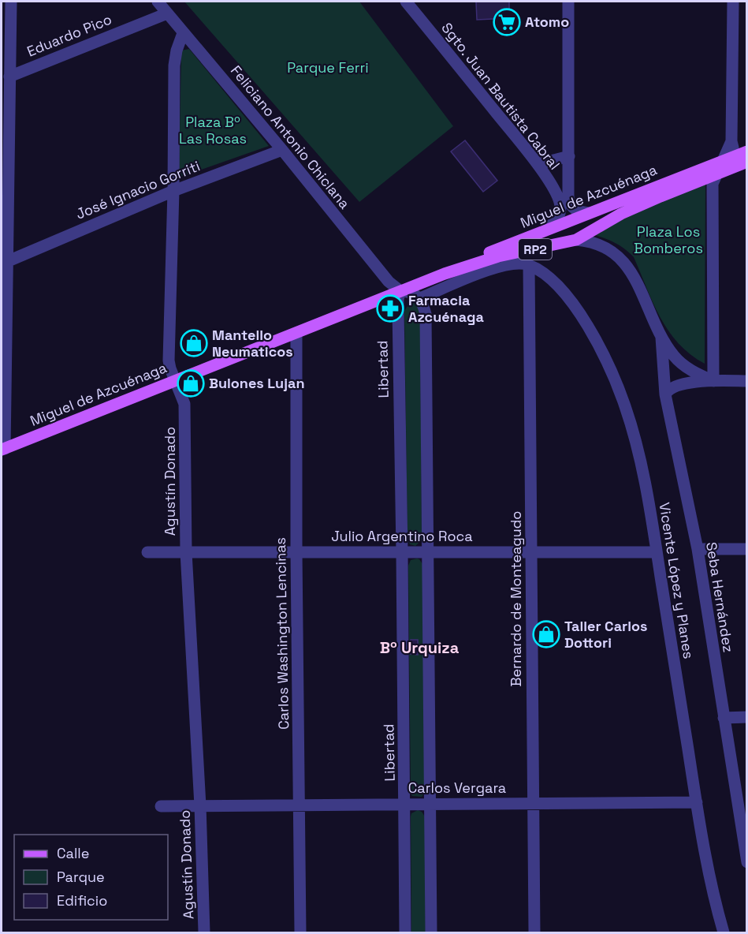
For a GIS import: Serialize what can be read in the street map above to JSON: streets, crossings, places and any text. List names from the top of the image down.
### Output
{
  "streets": {
    "main road": ["Miguel de Azcuénaga", "RP2"],
    "street": [
      "Eduardo Pico",
      "Sgto. Juan Bautista Cabral",
      "Feliciano Antonio Chiclana",
      "José Ignacio Gorriti",
      "Libertad",
      "Agustín Donado",
      "Julio Argentino Roca",
      "Vicente López y Planes",
      "Seba Hernández",
      "Bernardo de Monteagudo",
      "Carlos Washington Lencinas",
      "Carlos Vergara"
    ]
  },
  "crossings": [
    ["Eduardo Pico", "Feliciano Antonio Chiclana"],
    ["Sgto. Juan Bautista Cabral", "Miguel de Azcuénaga"],
    ["Feliciano Antonio Chiclana", "José Ignacio Gorriti"],
    ["Feliciano Antonio Chiclana", "Miguel de Azcuénaga"],
    ["Feliciano Antonio Chiclana", "Libertad"],
    ["Feliciano Antonio Chiclana", "Agustín Donado"],
    ["José Ignacio Gorriti", "Agustín Donado"],
    ["Miguel de Azcuénaga", "Libertad"],
    ["Miguel de Azcuénaga", "Agustín Donado"],
    ["Miguel de Azcuénaga", "Seba Hernández"],
    ["Miguel de Azcuénaga", "Carlos Washington Lencinas"],
    ["Libertad", "Julio Argentino Roca"],
    ["Libertad", "Carlos Vergara"],
    ["Agustín Donado", "Julio Argentino Roca"],
    ["Agustín Donado", "Carlos Vergara"],
    ["Julio Argentino Roca", "Vicente López y Planes"],
    ["Julio Argentino Roca", "Bernardo de Monteagudo"],
    ["Julio Argentino Roca", "Carlos Washington Lencinas"],
    ["Vicente López y Planes", "Bernardo de Monteagudo"],
    ["Vicente López y Planes", "Carlos Vergara"],
    ["Bernardo de Monteagudo", "Carlos Vergara"],
    ["Carlos Washington Lencinas", "Carlos Vergara"]
  ],
  "districts": ["Bº Urquiza"],
  "parks": ["Parque Ferri", "Plaza Bº Las Rosas", "Plaza Los Bomberos"],
  "places": {
    "supermarket": ["Atomo"],
    "pharmacy": ["Farmacia Azcuénaga"],
    "shop": ["Mantello Neumaticos", "Bulones Lujan", "Taller Carlos Dottori"]
  },
  "legend": ["Calle", "Parque", "Edificio"]
}
